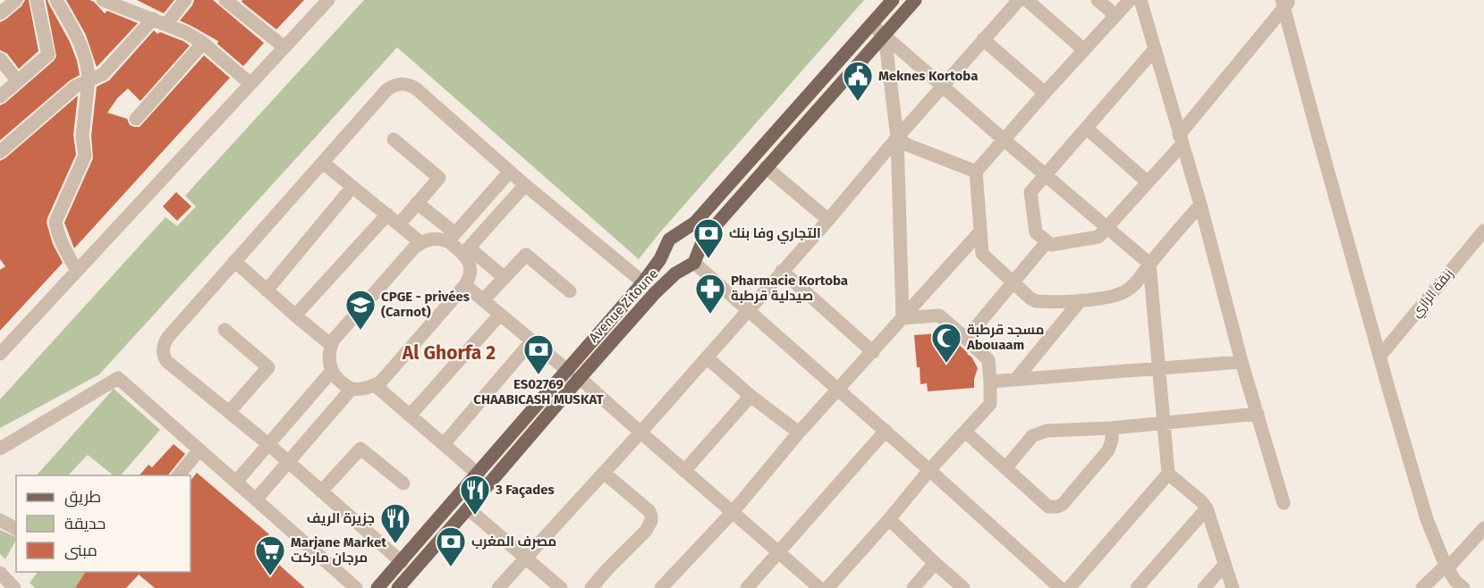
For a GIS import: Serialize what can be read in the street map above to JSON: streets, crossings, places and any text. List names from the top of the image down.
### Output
{
  "streets": {
    "main road": ["Avenue Zitoune"],
    "street": ["زنقة الرازي"]
  },
  "districts": ["Al Ghorfa 2"],
  "places": {
    "public building": ["Meknes Kortoba"],
    "bank": ["التجاري وفا بنك", "ES02769 CHAABICASH MUSKAT", "مصرف المغرب"],
    "pharmacy": ["Pharmacie Kortoba صيدلية قرطبة"],
    "school or university": ["CPGE - privées (Carnot)"],
    "mosque": ["مسجد قرطبة Abouaam"],
    "restaurant": ["3 Façades", "جزيرة الريف"],
    "supermarket": ["Marjane Market مرجان ماركت"]
  },
  "legend": ["طريق", "حديقة", "مبنى"]
}
